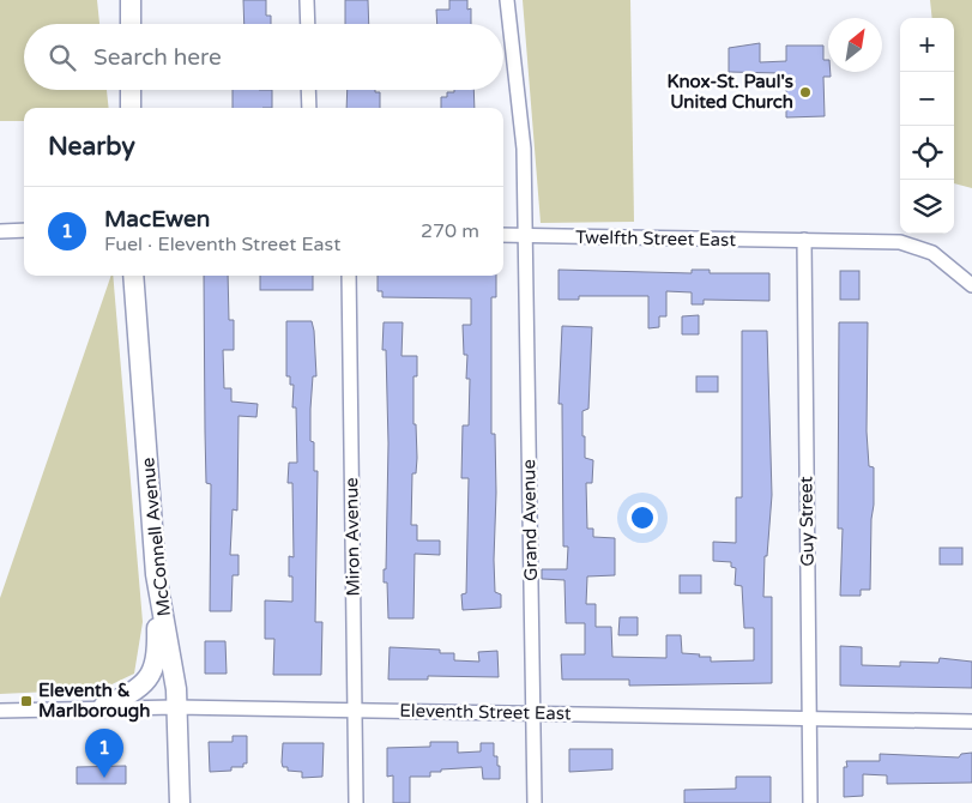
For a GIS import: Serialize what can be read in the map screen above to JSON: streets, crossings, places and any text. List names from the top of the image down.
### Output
{
  "streets": {
    "main road": ["McConnell Avenue"],
    "street": [
      "Twelfth Street East",
      "Grand Avenue",
      "Guy Street",
      "Miron Avenue",
      "Eleventh Street East"
    ]
  },
  "crossings": [
    ["Twelfth Street East", "Grand Avenue"],
    ["Twelfth Street East", "Guy Street"],
    ["Grand Avenue", "Eleventh Street East"],
    ["Guy Street", "Eleventh Street East"],
    ["McConnell Avenue", "Eleventh Street East"],
    ["Miron Avenue", "Eleventh Street East"]
  ],
  "places": {
    "other": ["Knox-St. Paul's United Church"],
    "transit": ["Eleventh & Marlborough"]
  },
  "north": "top right",
  "page": {
    "map_buttons": ["+", "−"],
    "search": "Search here",
    "heading": "Nearby",
    "list": [
      {
        "mark": "1",
        "name": "MacEwen",
        "note": "Fuel · Eleventh Street East",
        "value": "270 m"
      }
    ],
    "pins": "1"
  }
}
